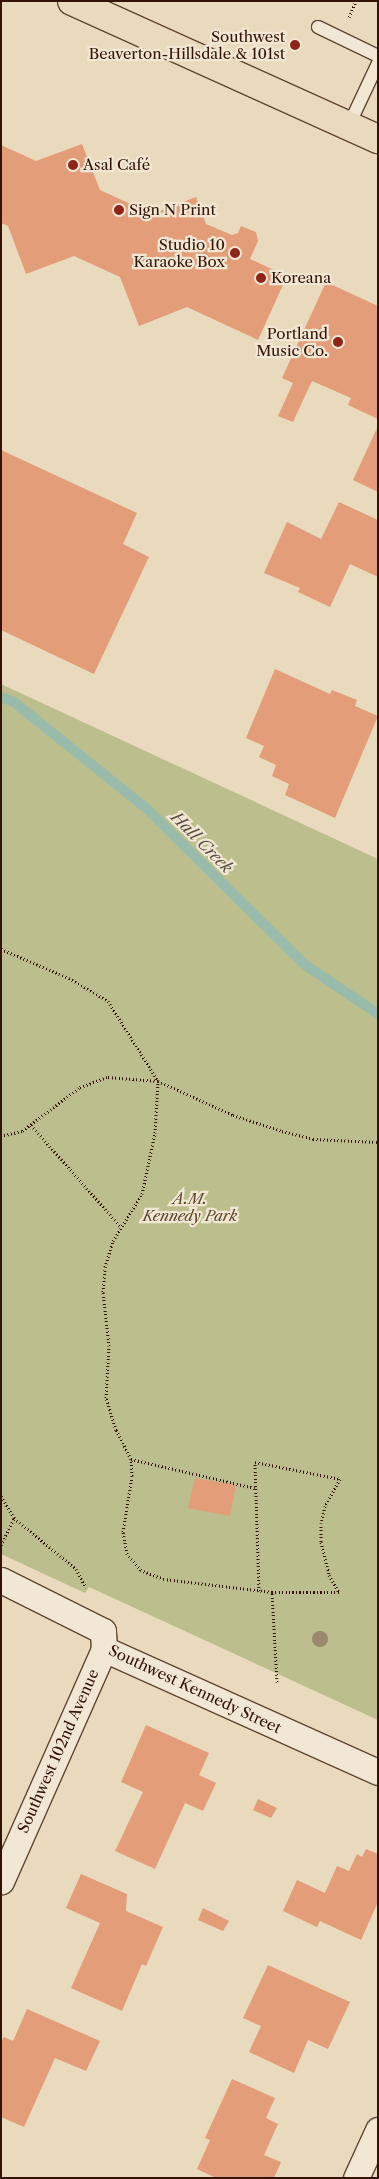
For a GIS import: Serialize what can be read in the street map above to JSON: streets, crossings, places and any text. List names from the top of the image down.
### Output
{
  "streets": {
    "street": ["Southwest Kennedy Street", "Southwest 102nd Avenue"]
  },
  "crossings": [
    ["Southwest Kennedy Street", "Southwest 102nd Avenue"]
  ],
  "water": ["Hall Creek"],
  "parks": ["A.M. Kennedy Park"],
  "places": [
    "Southwest Beaverton-Hillsdale & 101st",
    "Asal Café",
    "Sign N Print",
    "Studio 10 Karaoke Box",
    "Koreana",
    "Portland Music Co."
  ]
}
